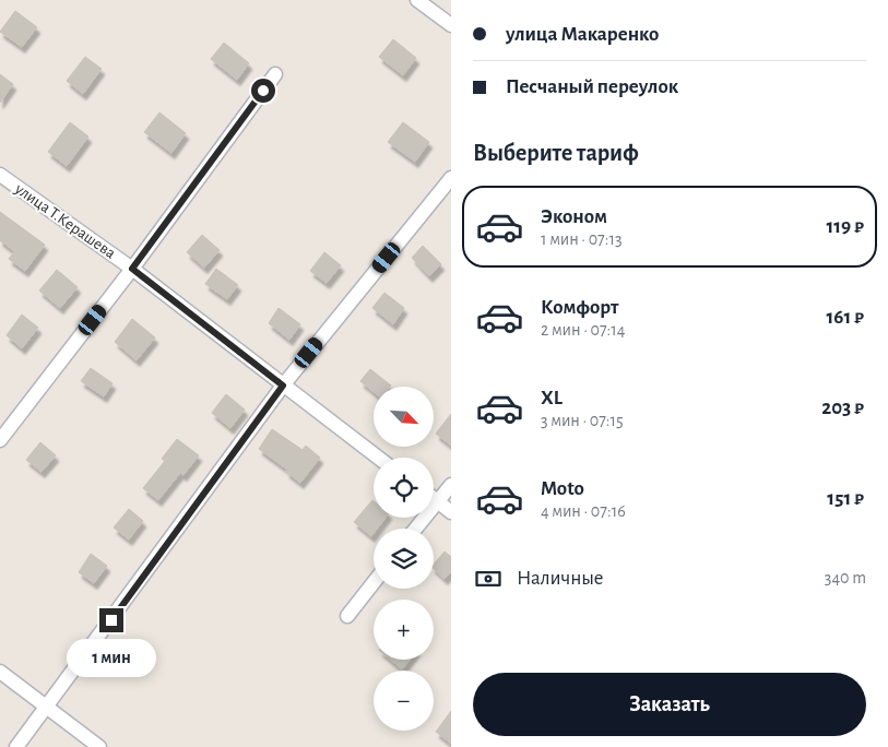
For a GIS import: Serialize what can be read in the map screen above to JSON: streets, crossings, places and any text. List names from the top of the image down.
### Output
{
  "streets": {
    "street": ["улица Т.Керашева"]
  },
  "north": "bottom right",
  "page": {
    "banner": ["улица Макаренко", "Песчаный переулок"],
    "heading": "Выберите тариф",
    "list": [
      {
        "name": "Эконом",
        "note": "1 мин · 07:13",
        "value": "119 ₽"
      },
      {
        "name": "Комфорт",
        "note": "2 мин · 07:14",
        "value": "161 ₽"
      },
      {
        "name": "XL",
        "note": "3 мин · 07:15",
        "value": "203 ₽"
      },
      {
        "name": "Moto",
        "note": "4 мин · 07:16",
        "value": "151 ₽"
      }
    ],
    "map_buttons": ["+", "−"],
    "pay": ["Наличные", "340 m"],
    "bubble": "1 мин",
    "buttons": "Заказать"
  }
}
